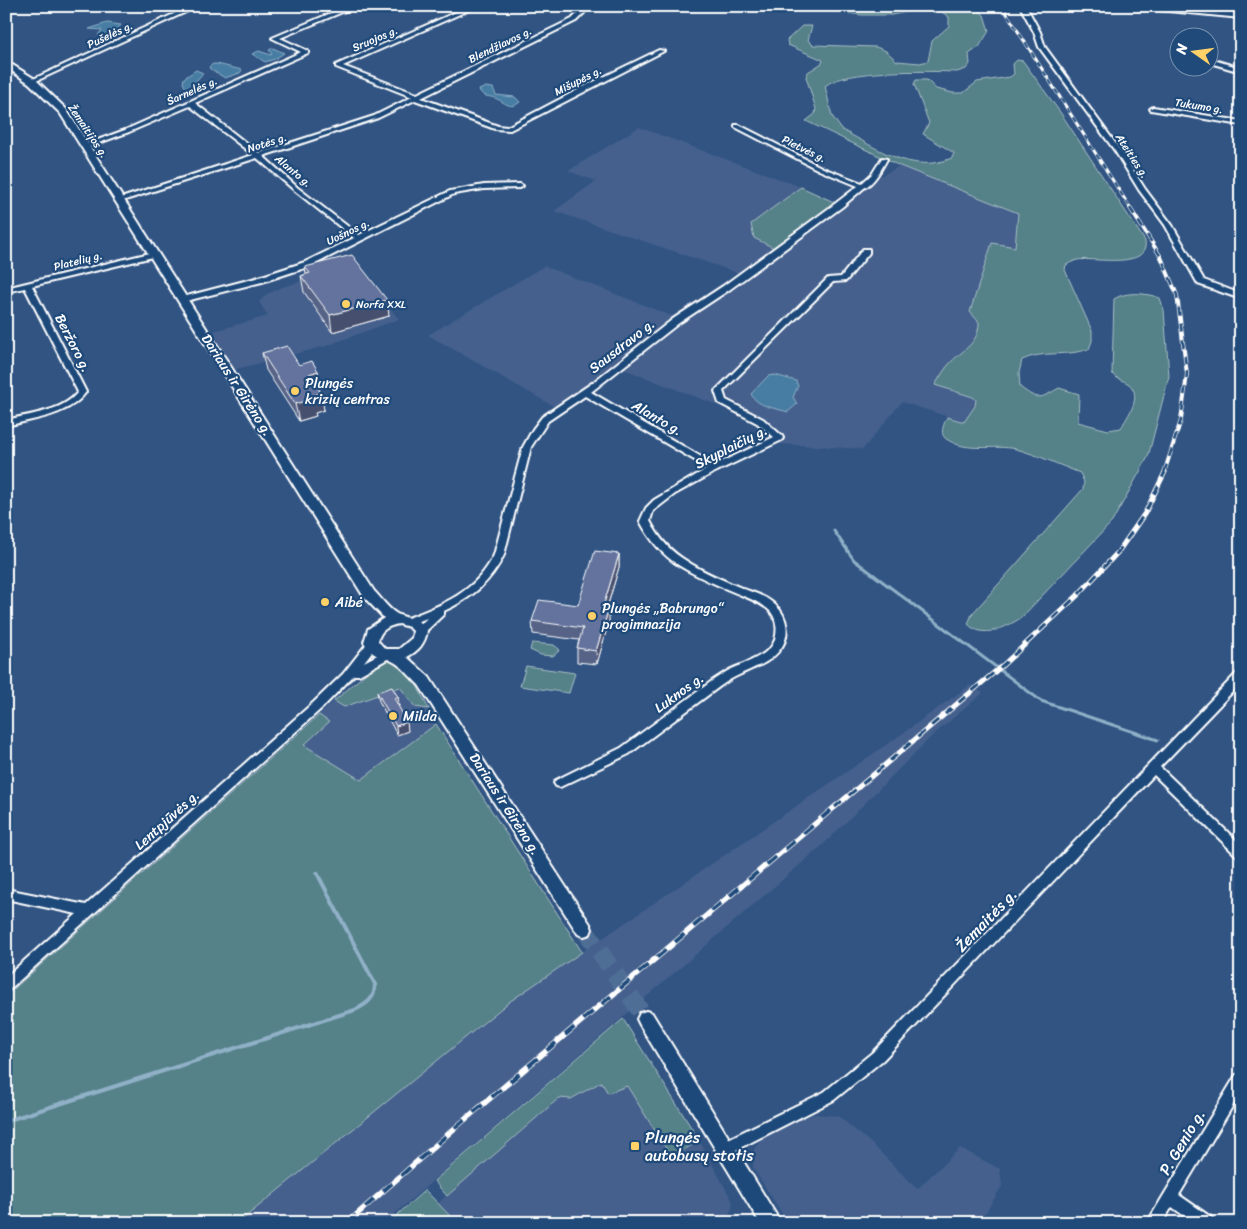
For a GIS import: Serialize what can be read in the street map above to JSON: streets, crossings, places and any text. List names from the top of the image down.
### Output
{
  "streets": {
    "main road": ["Žemaitijos g.", "Dariaus ir Girėno g."],
    "street": [
      "Pušelės g.",
      "Sruojos g.",
      "Blendžiavos g.",
      "Mišupės g.",
      "Šarnelės g.",
      "Tukumo g.",
      "Notės g.",
      "Pietvės g.",
      "Ateities g.",
      "Alanto g.",
      "Uošnos g.",
      "Platelių g.",
      "Beržoro g.",
      "Sausdravo g.",
      "Skyplaičių g.",
      "Luknos g.",
      "Lentpjūvės g.",
      "Žemaitės g.",
      "P. Genio g."
    ]
  },
  "crossings": [
    ["Pušelės g.", "Žemaitijos g."],
    ["Sruojos g.", "Blendžiavos g."],
    ["Sruojos g.", "Mišupės g."],
    ["Sruojos g.", "Notės g."],
    ["Blendžiavos g.", "Mišupės g."],
    ["Blendžiavos g.", "Notės g."],
    ["Mišupės g.", "Notės g."],
    ["Šarnelės g.", "Žemaitijos g."],
    ["Šarnelės g.", "Alanto g."],
    ["Žemaitijos g.", "Dariaus ir Girėno g."],
    ["Notės g.", "Alanto g."],
    ["Notės g.", "Dariaus ir Girėno g."],
    ["Pietvės g.", "Sausdravo g."],
    ["Alanto g.", "Uošnos g."],
    ["Alanto g.", "Sausdravo g."],
    ["Alanto g.", "Skyplaičių g."],
    ["Uošnos g.", "Dariaus ir Girėno g."],
    ["Platelių g.", "Beržoro g."],
    ["Platelių g.", "Dariaus ir Girėno g."],
    ["Sausdravo g.", "Dariaus ir Girėno g."],
    ["Sausdravo g.", "Lentpjūvės g."],
    ["Dariaus ir Girėno g.", "Lentpjūvės g."],
    ["Skyplaičių g.", "Luknos g."]
  ],
  "places": {
    "other": [
      "Norfa XXL",
      "Plungės krizių centras",
      "Aibė",
      "Plungės „Babrungo“ progimnazija",
      "Milda"
    ],
    "transit": ["Plungės autobusų stotis"]
  },
  "north": "left"
}
